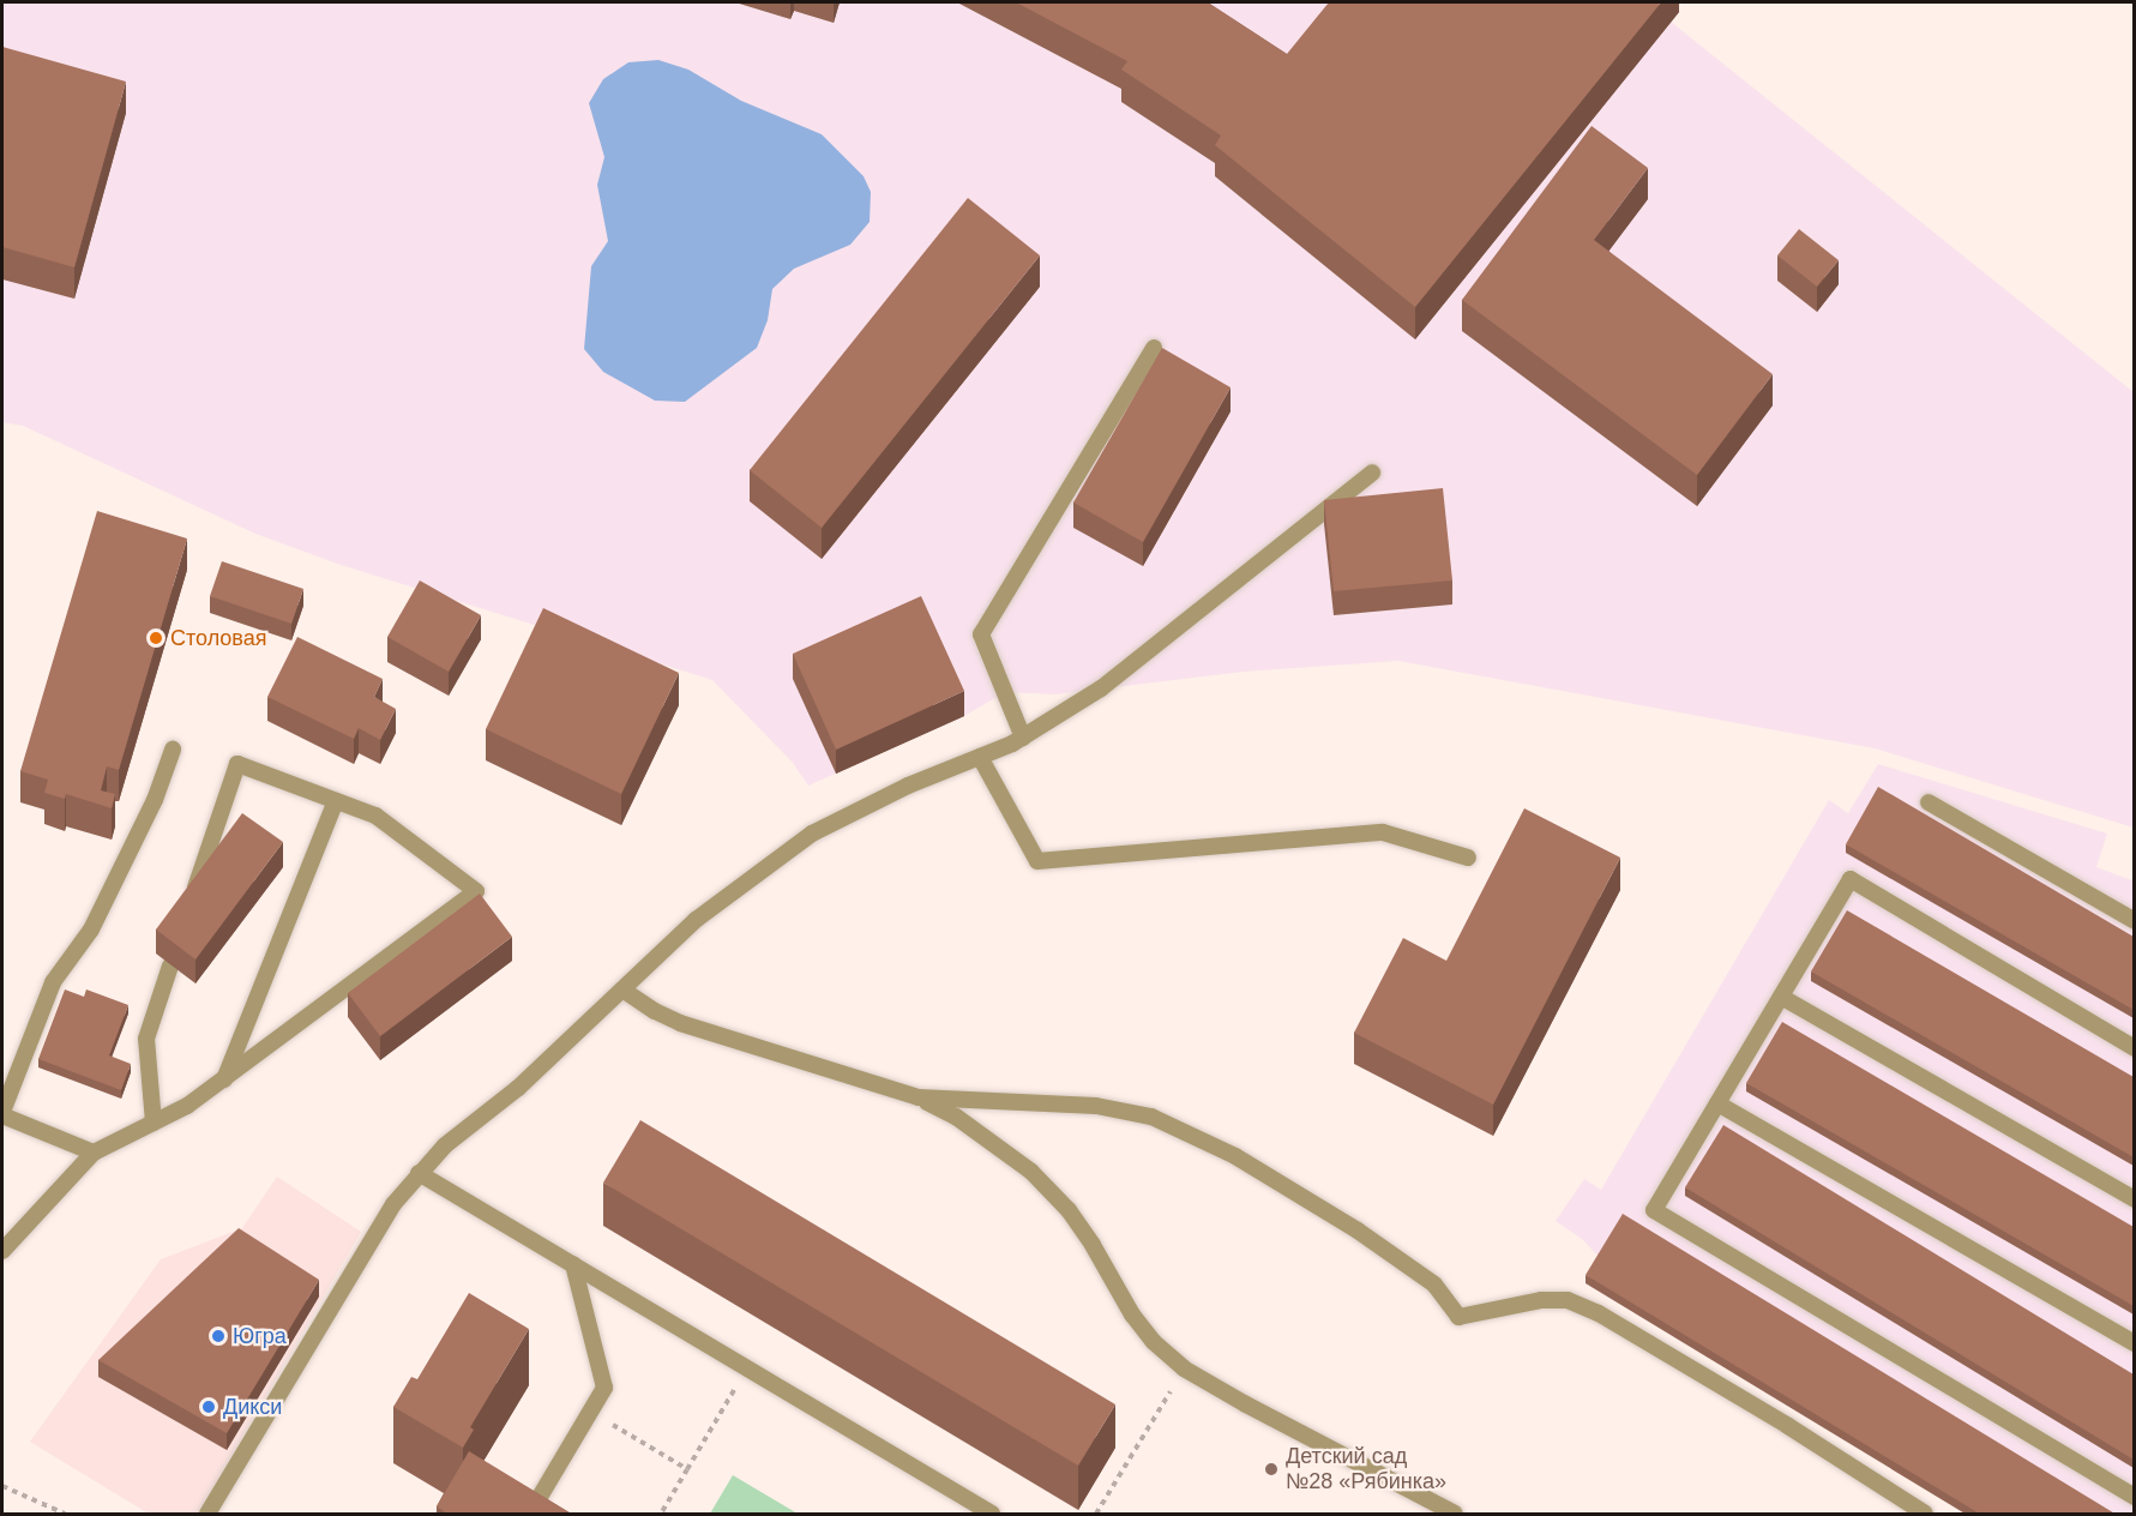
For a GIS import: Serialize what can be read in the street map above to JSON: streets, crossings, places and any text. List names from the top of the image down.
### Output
{
  "places": [
    "Столовая",
    "Югра",
    "Дикси",
    "Детский сад №28 «Рябинка»"
  ]
}
